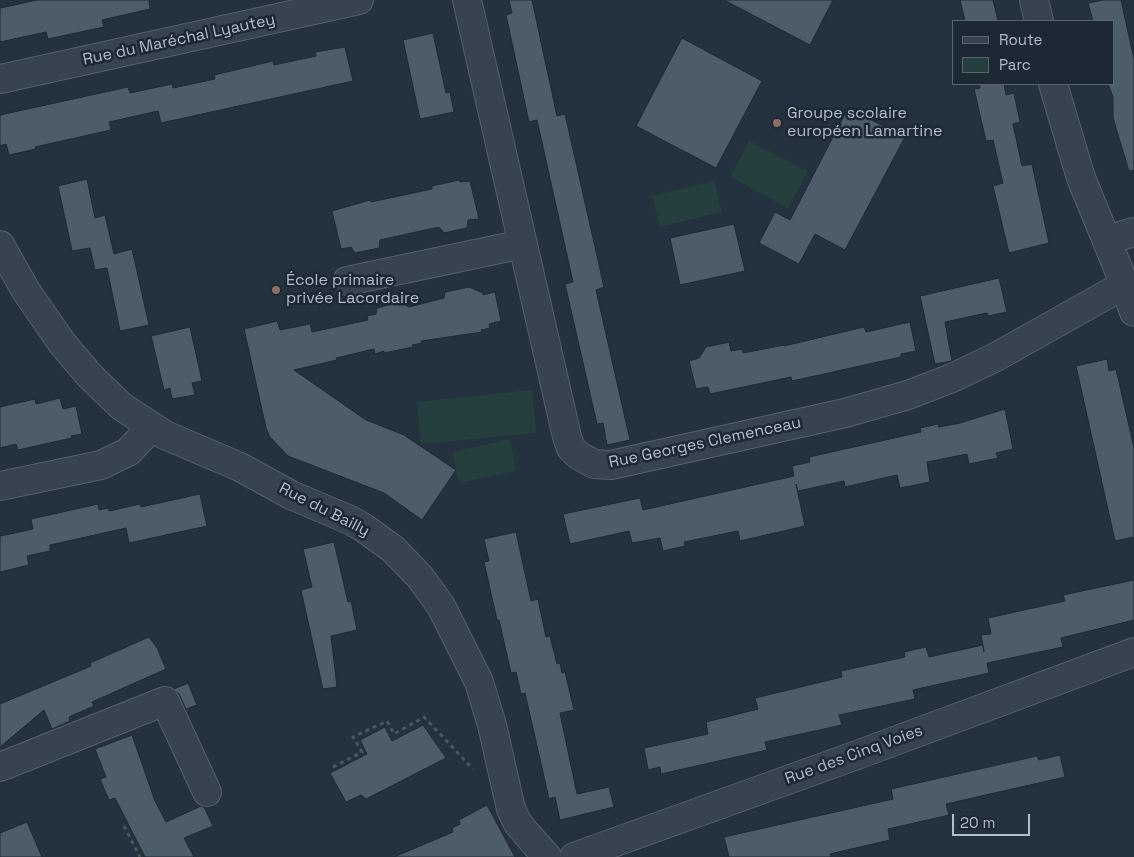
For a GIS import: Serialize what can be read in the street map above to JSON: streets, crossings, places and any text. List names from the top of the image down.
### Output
{
  "streets": {
    "street": [
      "Rue du Maréchal Lyautey",
      "Rue Georges Clemenceau",
      "Rue du Bailly",
      "Rue des Cinq Voies"
    ]
  },
  "places": ["Groupe scolaire européen Lamartine", "École primaire privée Lacordaire"],
  "legend": ["Route", "Parc"],
  "scale_bar": "20 m"
}
